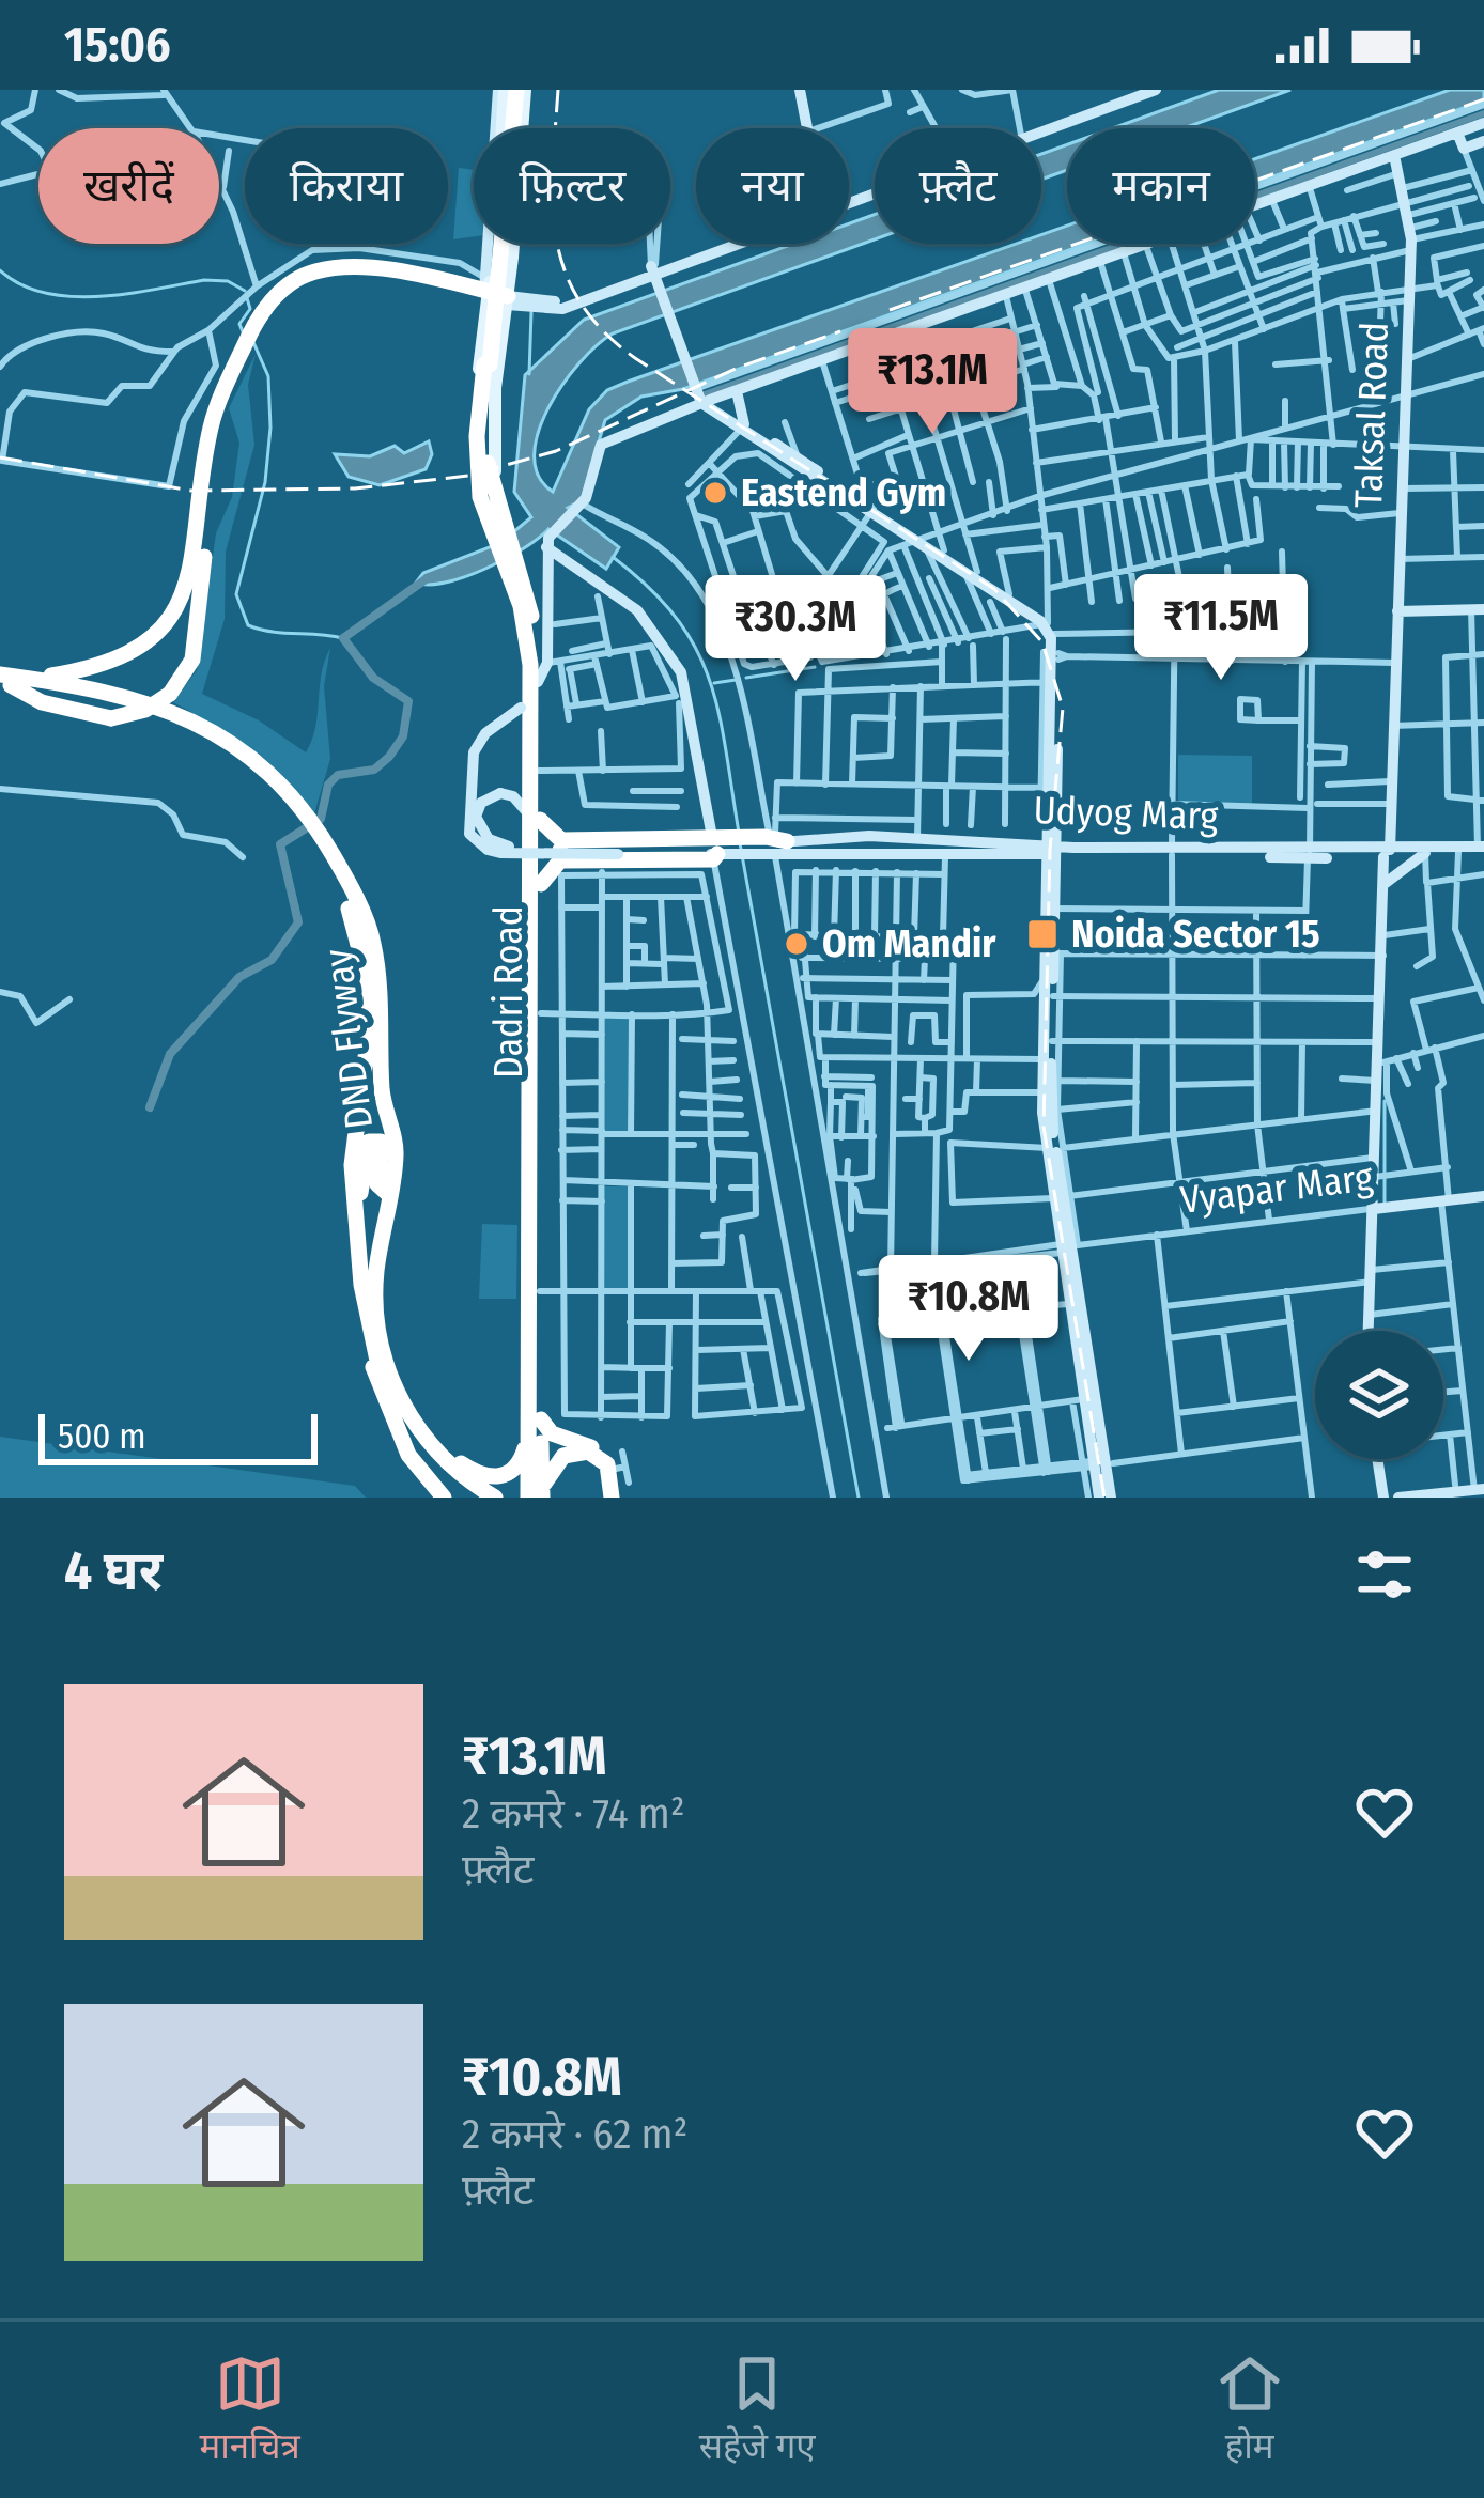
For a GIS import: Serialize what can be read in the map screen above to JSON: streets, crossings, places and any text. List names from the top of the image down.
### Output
{
  "streets": {
    "highway": ["Dadri Road", "DND Flyway"],
    "street": ["Taksal Road", "Udyog Marg", "Vyapar Marg"]
  },
  "crossings": [
    ["Taksal Road", "Udyog Marg"]
  ],
  "places": {
    "other": ["Eastend Gym", "Om Mandir"],
    "transit": ["Noida Sector 15"]
  },
  "scale_bar": "500 m",
  "page": {
    "status": "15:06",
    "chip": [
      "खरीदें",
      "किराया",
      "फ़िल्टर",
      "नया",
      "फ़्लैट",
      "मकान"
    ],
    "price": [
      "₹13.1M",
      "₹11.5M",
      "₹30.3M",
      "₹10.8M"
    ],
    "scale": "500 m",
    "heading": "4 घर",
    "list": [
      {
        "name": "₹13.1M",
        "note": "2 कमरे · 74 m² · फ़्लैट"
      },
      {
        "name": "₹10.8M",
        "note": "2 कमरे · 62 m² · फ़्लैट"
      }
    ],
    "tabs": ["मानचित्र", "सहेजे गए", "होम"]
  }
}
